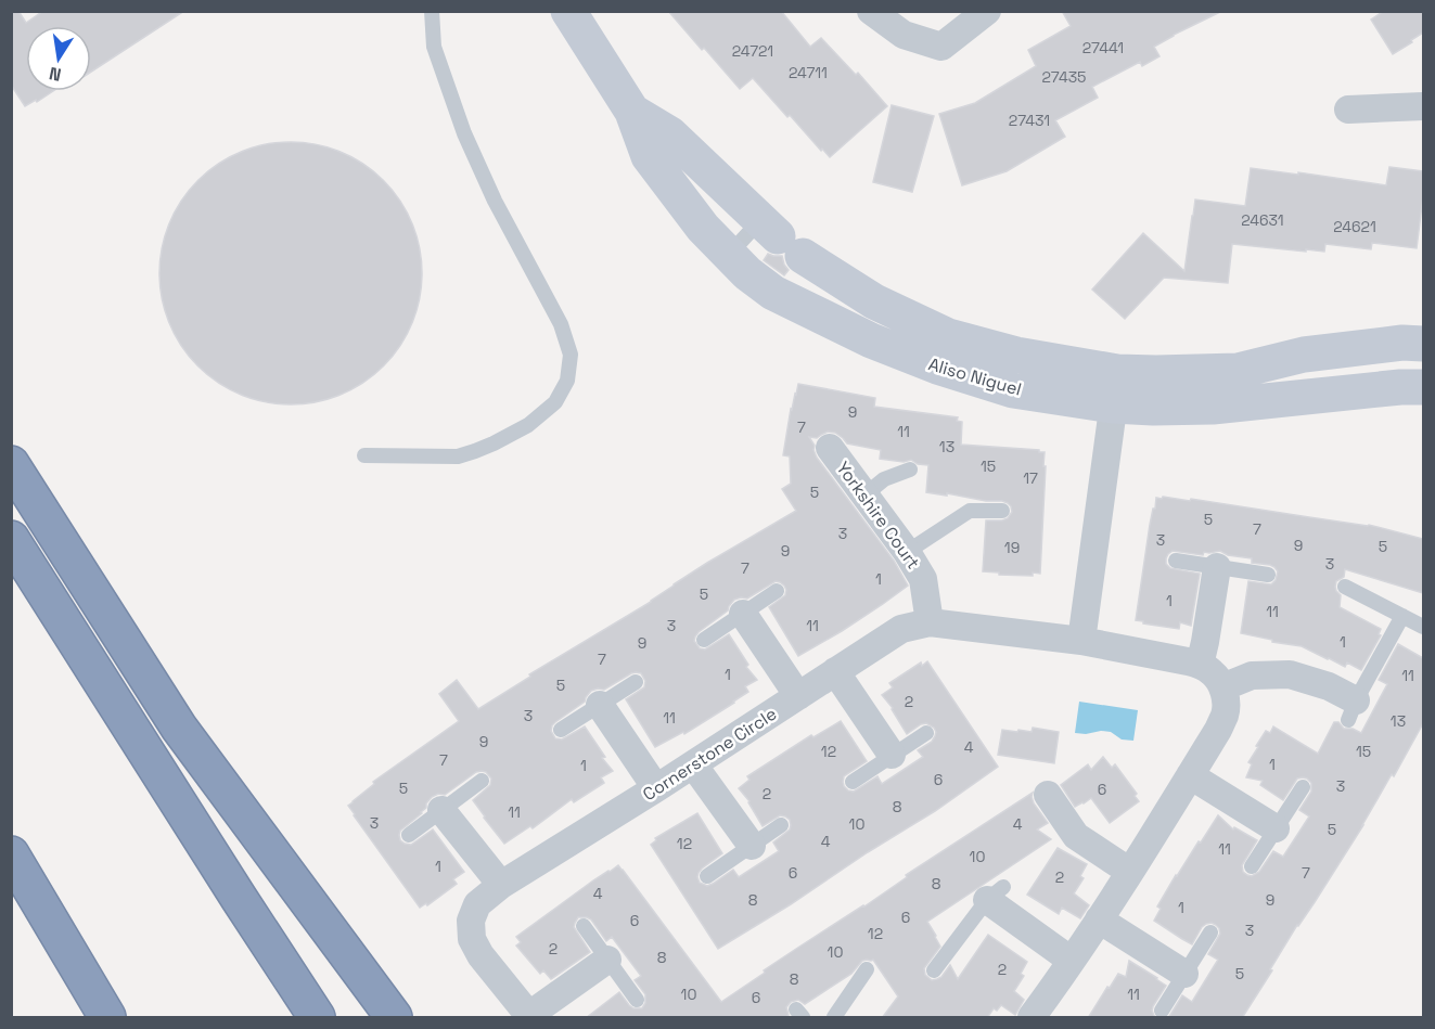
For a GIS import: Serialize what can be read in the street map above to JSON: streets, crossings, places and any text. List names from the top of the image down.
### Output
{
  "streets": {
    "street": ["Aliso Niguel", "Yorkshire Court", "Cornerstone Circle"]
  },
  "crossings": [
    ["Yorkshire Court", "Cornerstone Circle"]
  ],
  "house_numbers": [
    "27441",
    "24721",
    "24711",
    "27435",
    "27431",
    "24631",
    "24621",
    "9",
    "7",
    "11",
    "13",
    "15",
    "17",
    "5",
    "5",
    "7",
    "3",
    "3",
    "9",
    "5",
    "19",
    "9",
    "3",
    "7",
    "1",
    "5",
    "1",
    "11",
    "3",
    "11",
    "1",
    "9",
    "7",
    "1",
    "11",
    "5",
    "2",
    "3",
    "11",
    "13",
    "9",
    "4",
    "12",
    "15",
    "7",
    "1",
    "1",
    "6",
    "3",
    "5",
    "6",
    "2",
    "8",
    "11",
    "3",
    "10",
    "4",
    "5",
    "4",
    "12",
    "11",
    "10",
    "1",
    "6",
    "7",
    "2",
    "8",
    "4",
    "8",
    "9",
    "1",
    "6",
    "6",
    "3",
    "12",
    "2",
    "10",
    "8",
    "2",
    "5",
    "8",
    "10",
    "11",
    "6"
  ],
  "north": "bottom"
}
